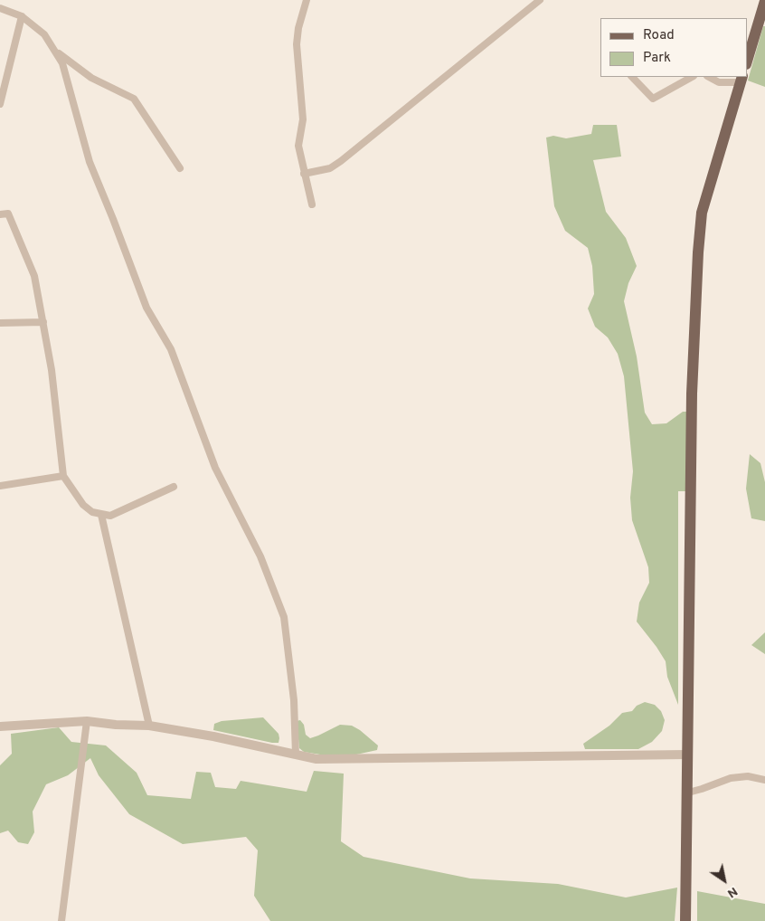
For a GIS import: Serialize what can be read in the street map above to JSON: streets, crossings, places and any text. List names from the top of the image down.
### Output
{
  "legend": ["Road", "Park"],
  "north": "bottom right"
}
